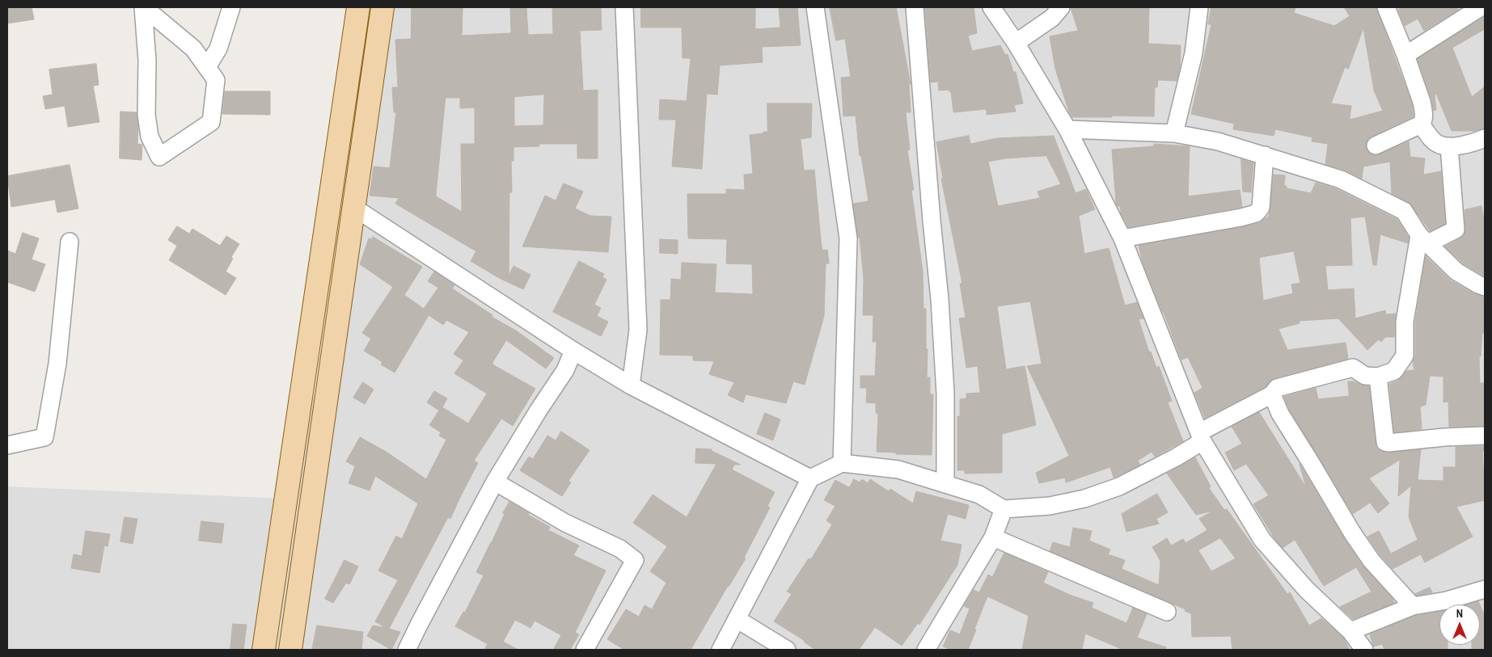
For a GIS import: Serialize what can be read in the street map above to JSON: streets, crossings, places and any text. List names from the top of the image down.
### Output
{
  "north": "top"
}
